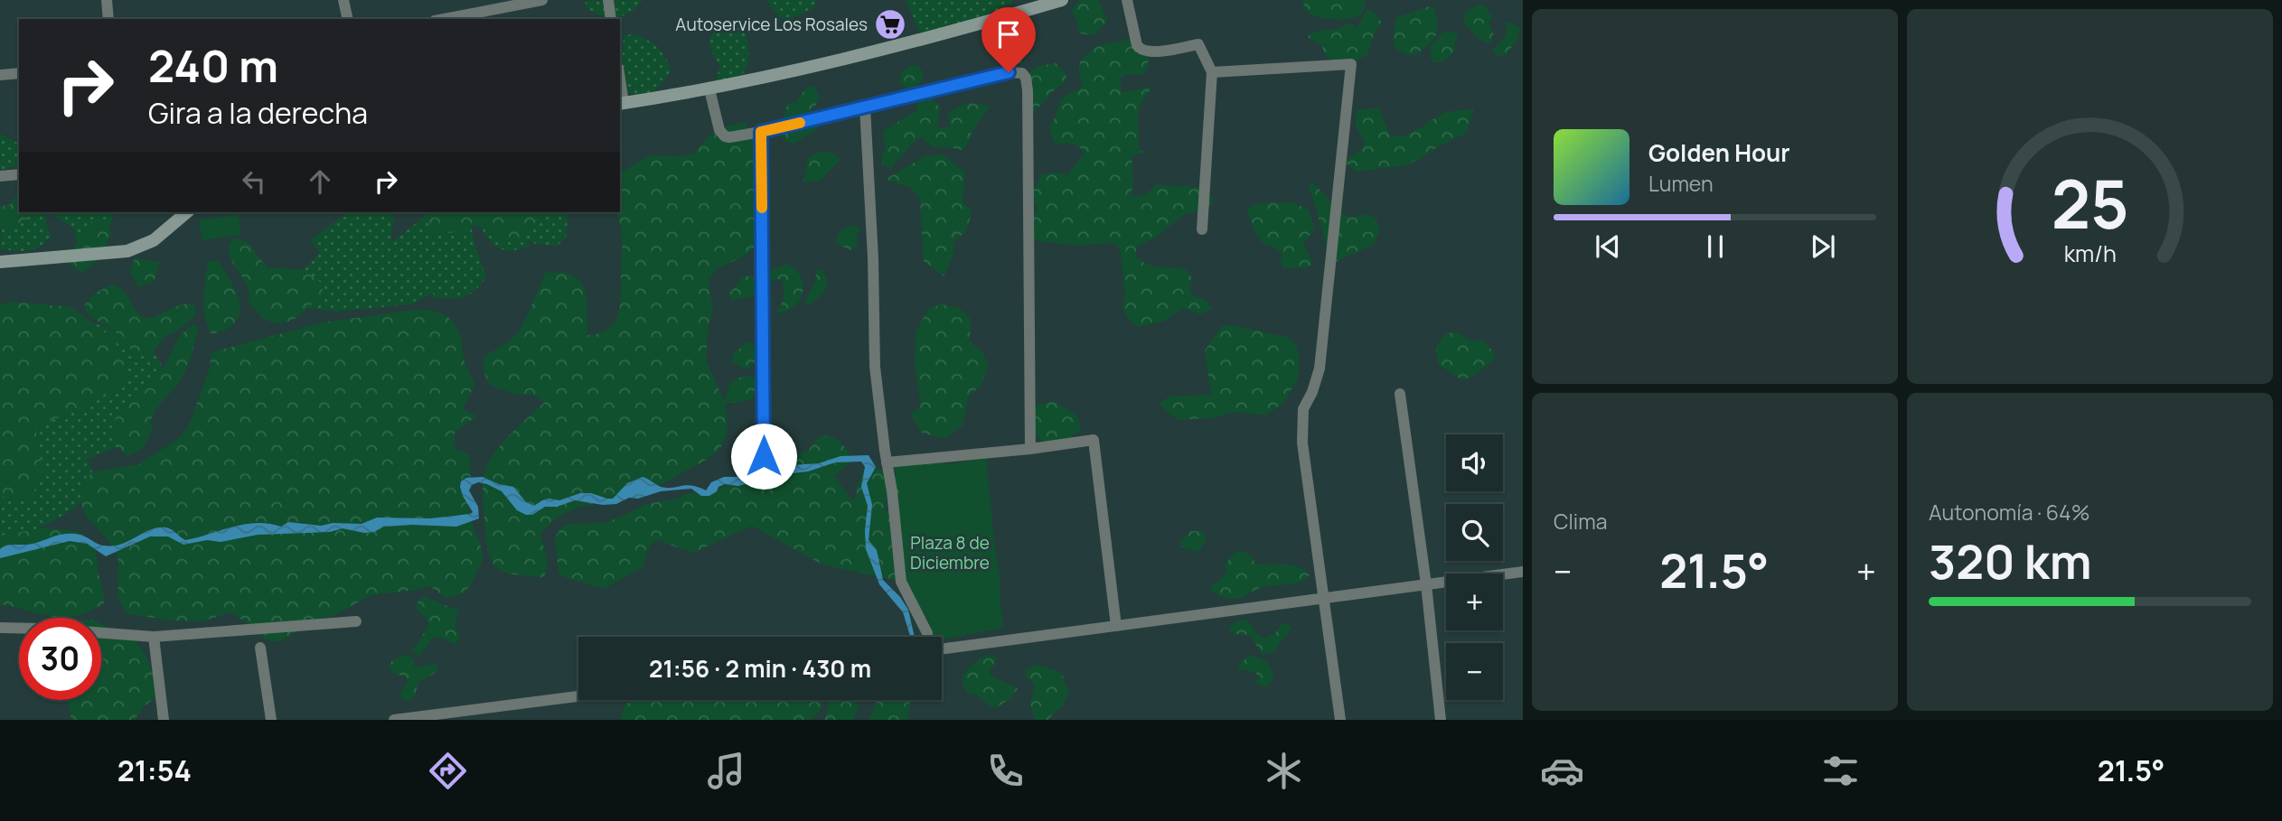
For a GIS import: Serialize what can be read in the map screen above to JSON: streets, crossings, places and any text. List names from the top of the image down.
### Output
{
  "parks": ["Plaza 8 de Diciembre"],
  "places": {
    "supermarket": ["Autoservice Los Rosales"]
  },
  "page": {
    "turn": ["240 m", "Gira a la derecha"],
    "song": ["Golden Hour", "Lumen"],
    "tile": [
      "Clima",
      ["Autonomía · 64%", "320 km"]
    ],
    "map_buttons": ["+", "−"],
    "heat": ["−", "21.5°", "+"],
    "limit": "30",
    "trip": "21:56 · 2 min · 430 m",
    "tabs": ["21:54", "21.5°"],
    "gauge": ["25", "km/h"]
  }
}
